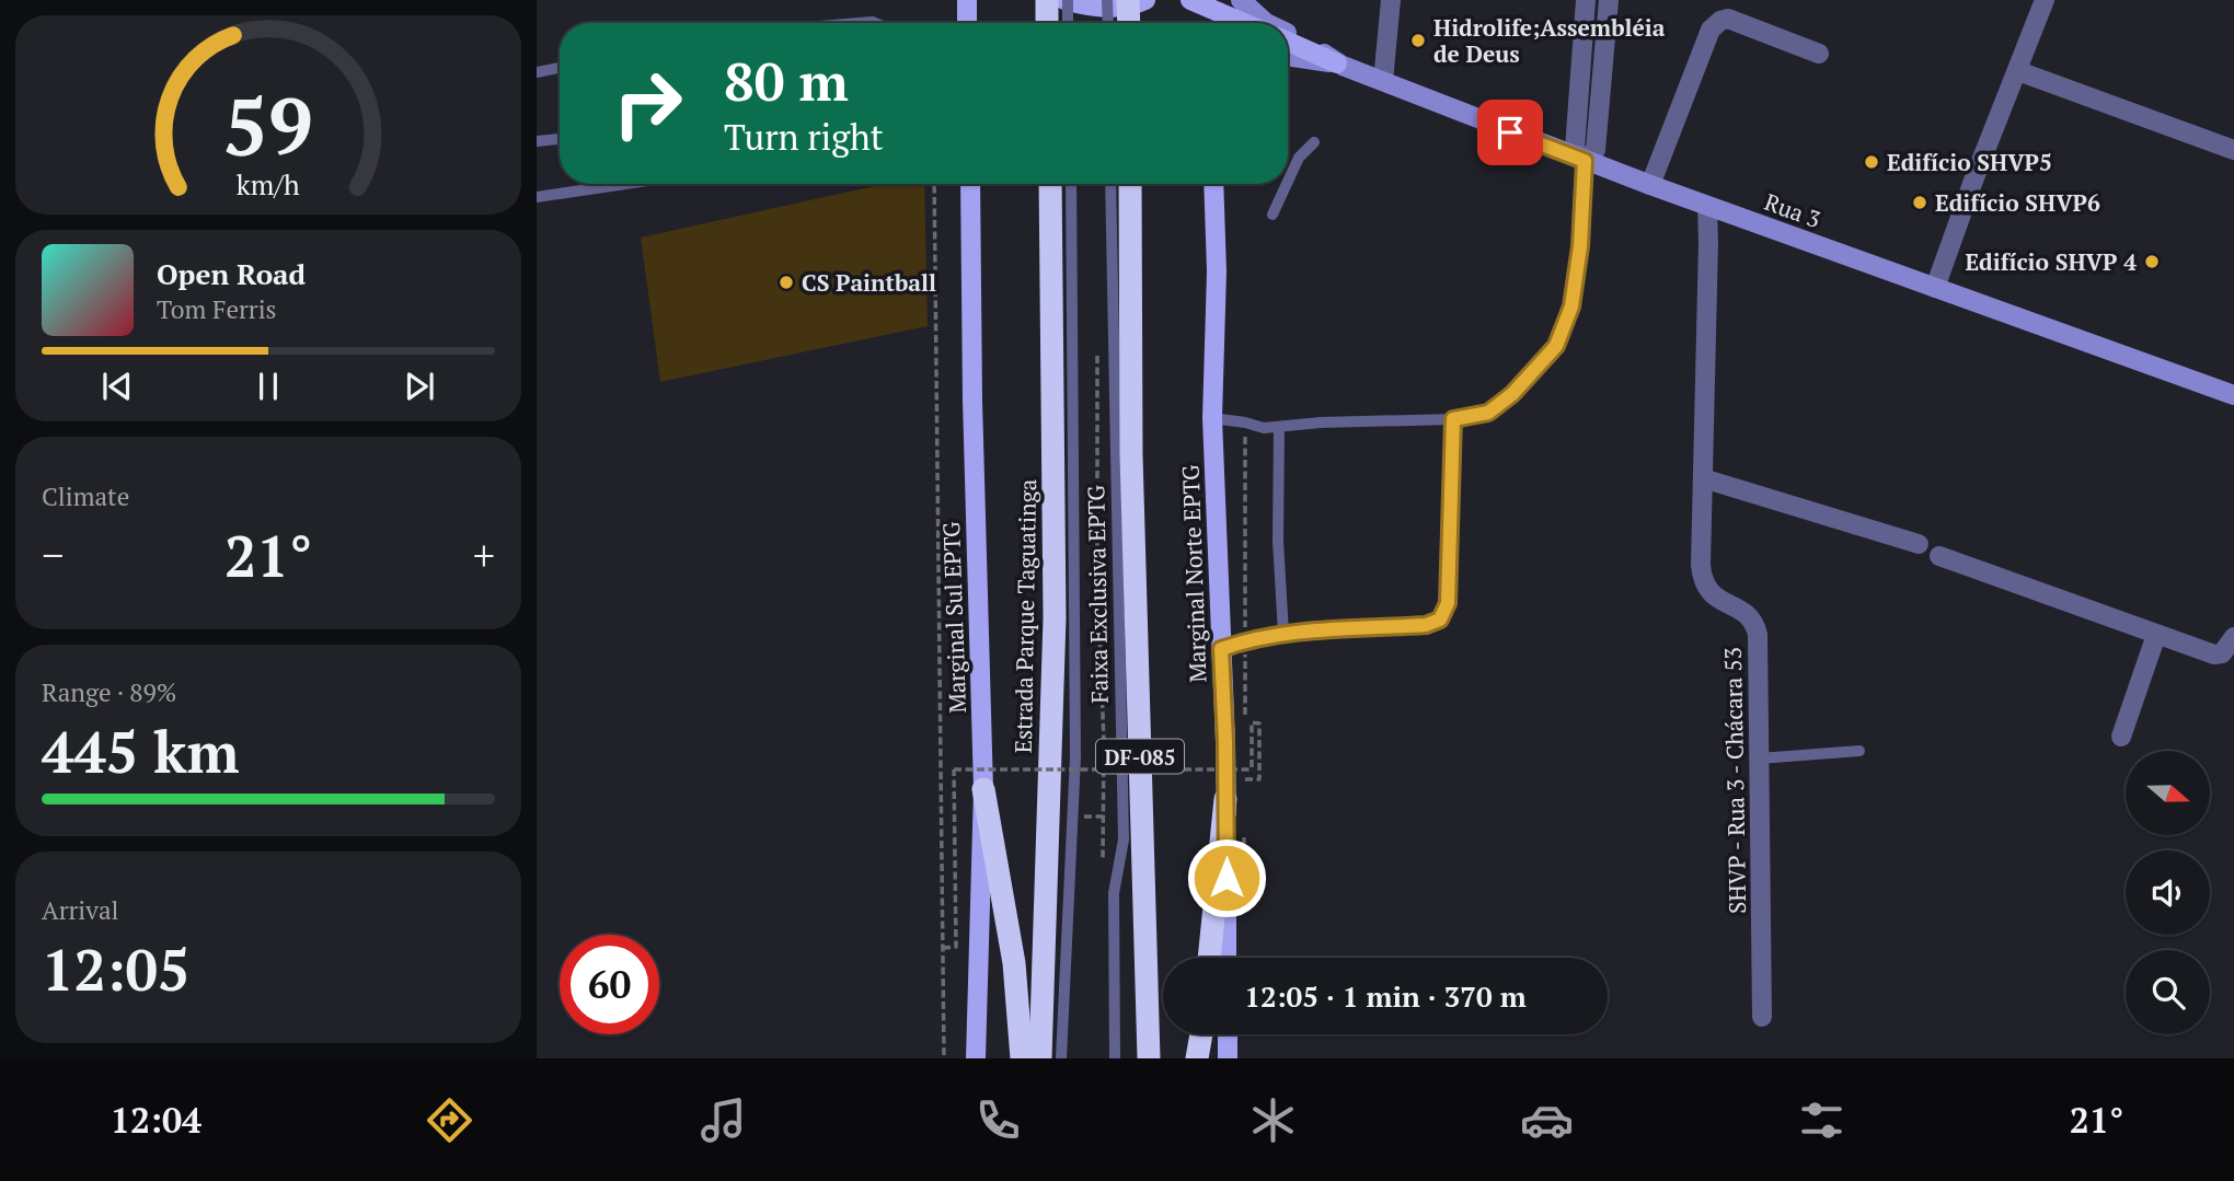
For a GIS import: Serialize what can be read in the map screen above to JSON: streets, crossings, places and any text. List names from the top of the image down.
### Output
{
  "streets": {
    "highway": ["Estrada Parque Taguatinga", "DF-085"],
    "main road": ["Rua 3", "Marginal Norte EPTG", "Marginal Sul EPTG"],
    "street": ["SHVP - Rua 3 - Chácara 53"],
    "lane": ["Faixa Exclusiva EPTG"]
  },
  "crossings": [
    ["Rua 3", "SHVP - Rua 3 - Chácara 53"]
  ],
  "places": [
    "Hidrolife;Assembléia de Deus",
    "Edifício SHVP5",
    "Edifício SHVP6",
    "Edifício SHVP 4",
    "CS Paintball"
  ],
  "north": "right",
  "page": {
    "turn": ["80 m", "Turn right"],
    "song": ["Open Road", "Tom Ferris"],
    "tile": [
      "Climate",
      ["Range · 89%", "445 km"],
      ["Arrival", "12:05"]
    ],
    "heat": ["−", "21°", "+"],
    "limit": "60",
    "trip": "12:05 · 1 min · 370 m",
    "tabs": ["12:04", "21°"],
    "gauge": ["59", "km/h"]
  }
}
